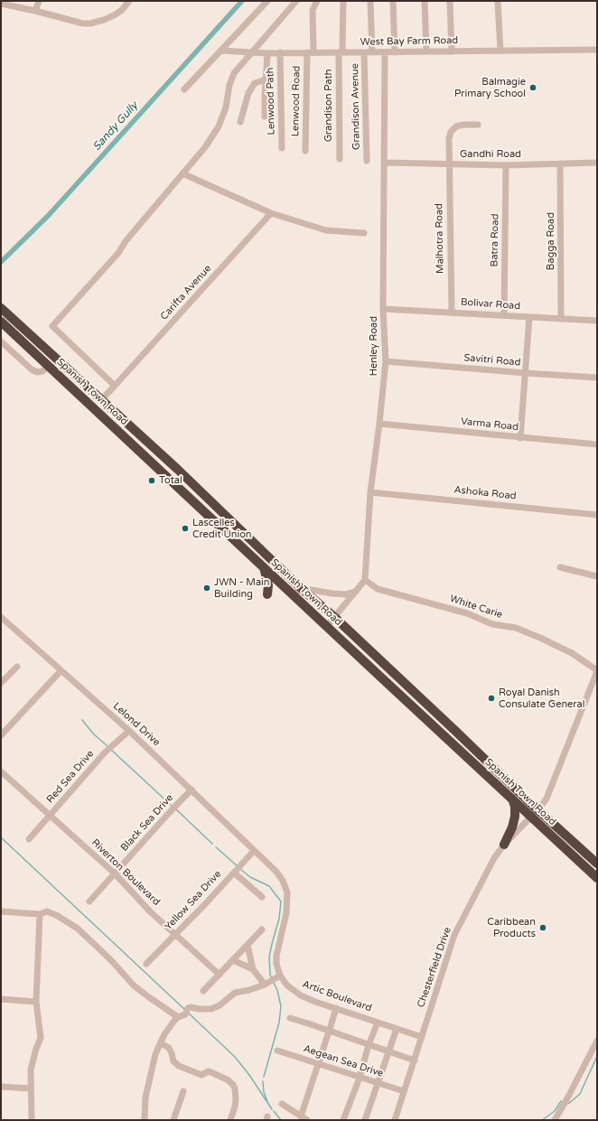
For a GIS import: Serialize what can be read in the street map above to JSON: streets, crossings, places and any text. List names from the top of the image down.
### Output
{
  "streets": {
    "highway": ["Spanish Town Road"],
    "street": [
      "West Bay Farm Road",
      "Lenwood Path",
      "Lenwood Road",
      "Grandison Path",
      "Grandison Avenue",
      "Gandhi Road",
      "Malhotra Road",
      "Batra Road",
      "Bagga Road",
      "Carifta Avenue",
      "Bolivar Road",
      "Henley Road",
      "Savitri Road",
      "Varma Road",
      "Ashoka Road",
      "White Carie",
      "Lelond Drive",
      "Red Sea Drive",
      "Black Sea Drive",
      "Riverton Boulevard",
      "Yellow Sea Drive",
      "Chesterfield Drive",
      "Artic Boulevard",
      "Aegean Sea Drive"
    ]
  },
  "crossings": [
    ["West Bay Farm Road", "Lenwood Path"],
    ["West Bay Farm Road", "Lenwood Road"],
    ["West Bay Farm Road", "Grandison Path"],
    ["West Bay Farm Road", "Grandison Avenue"],
    ["West Bay Farm Road", "Henley Road"],
    ["Gandhi Road", "Malhotra Road"],
    ["Gandhi Road", "Batra Road"],
    ["Gandhi Road", "Bagga Road"],
    ["Gandhi Road", "Henley Road"],
    ["Malhotra Road", "Bolivar Road"],
    ["Batra Road", "Bolivar Road"],
    ["Bagga Road", "Bolivar Road"],
    ["Carifta Avenue", "Spanish Town Road"],
    ["Bolivar Road", "Henley Road"],
    ["Henley Road", "Savitri Road"],
    ["Henley Road", "Varma Road"],
    ["Henley Road", "Ashoka Road"],
    ["Henley Road", "White Carie"],
    ["Spanish Town Road", "Chesterfield Drive"],
    ["White Carie", "Chesterfield Drive"],
    ["Lelond Drive", "Red Sea Drive"],
    ["Lelond Drive", "Black Sea Drive"],
    ["Lelond Drive", "Yellow Sea Drive"],
    ["Red Sea Drive", "Riverton Boulevard"],
    ["Black Sea Drive", "Riverton Boulevard"],
    ["Riverton Boulevard", "Yellow Sea Drive"],
    ["Chesterfield Drive", "Artic Boulevard"],
    ["Chesterfield Drive", "Aegean Sea Drive"]
  ],
  "water": ["Sandy Gully"],
  "places": [
    "Balmagie Primary School",
    "Total",
    "Lascelles Credit Union",
    "JWN - Main Building",
    "Royal Danish Consulate General",
    "Caribbean Products"
  ]
}
